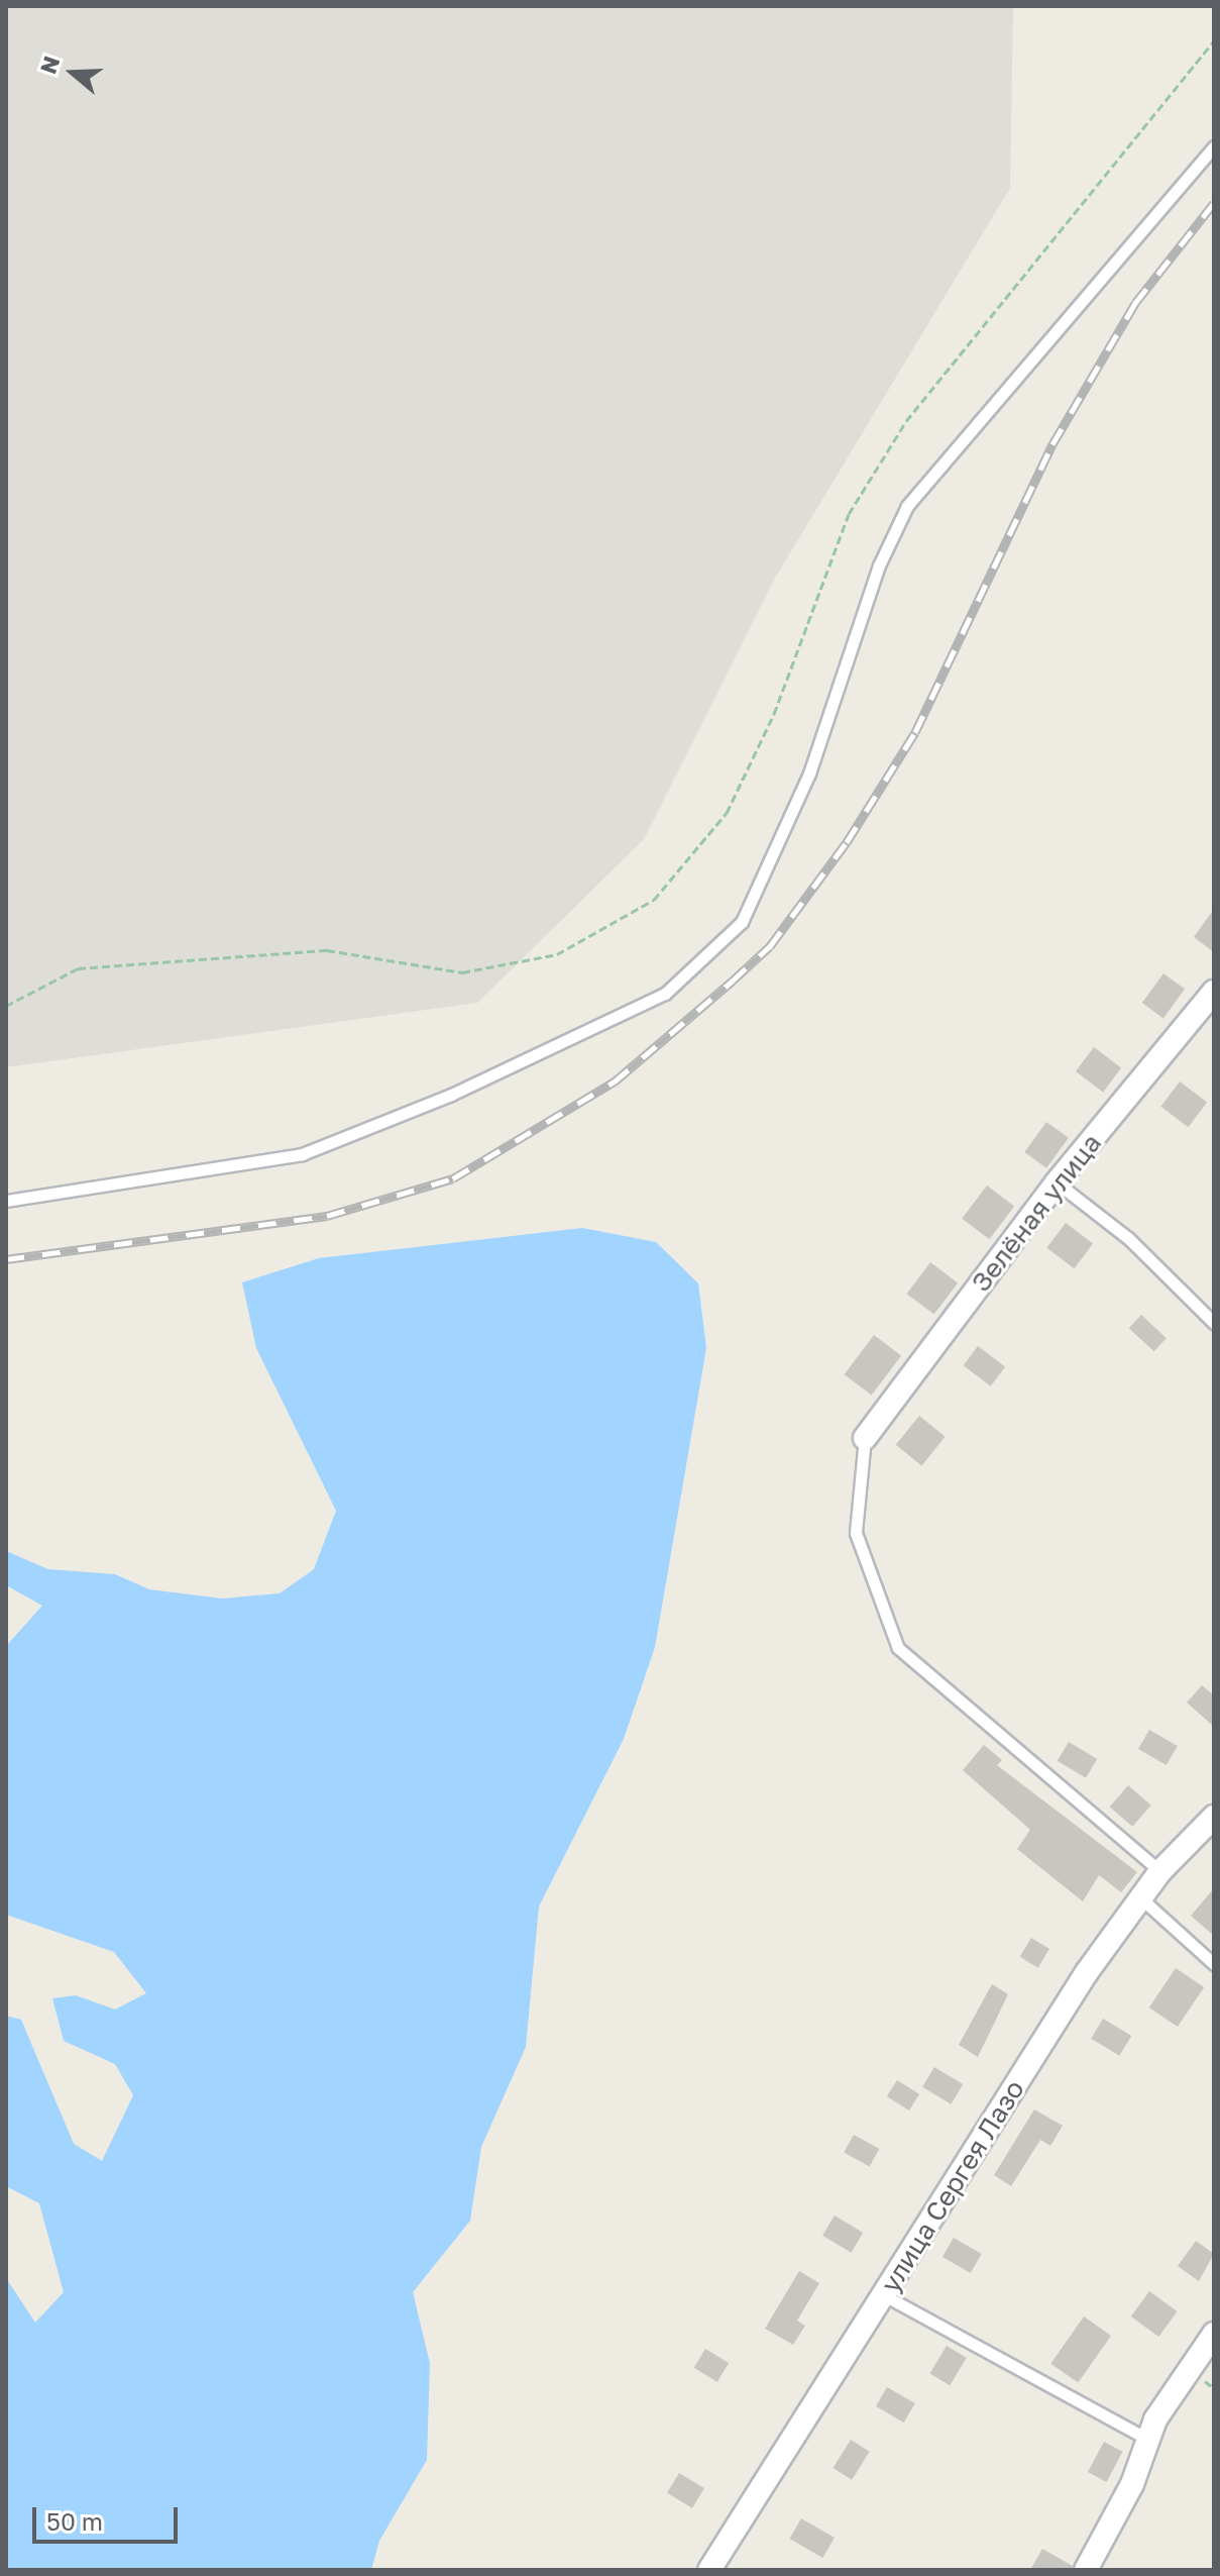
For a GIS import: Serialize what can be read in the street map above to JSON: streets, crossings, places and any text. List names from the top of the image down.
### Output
{
  "streets": {
    "street": ["Зелёная улица", "улица Сергея Лазо"]
  },
  "scale_bar": "50 m",
  "north": "left"
}
